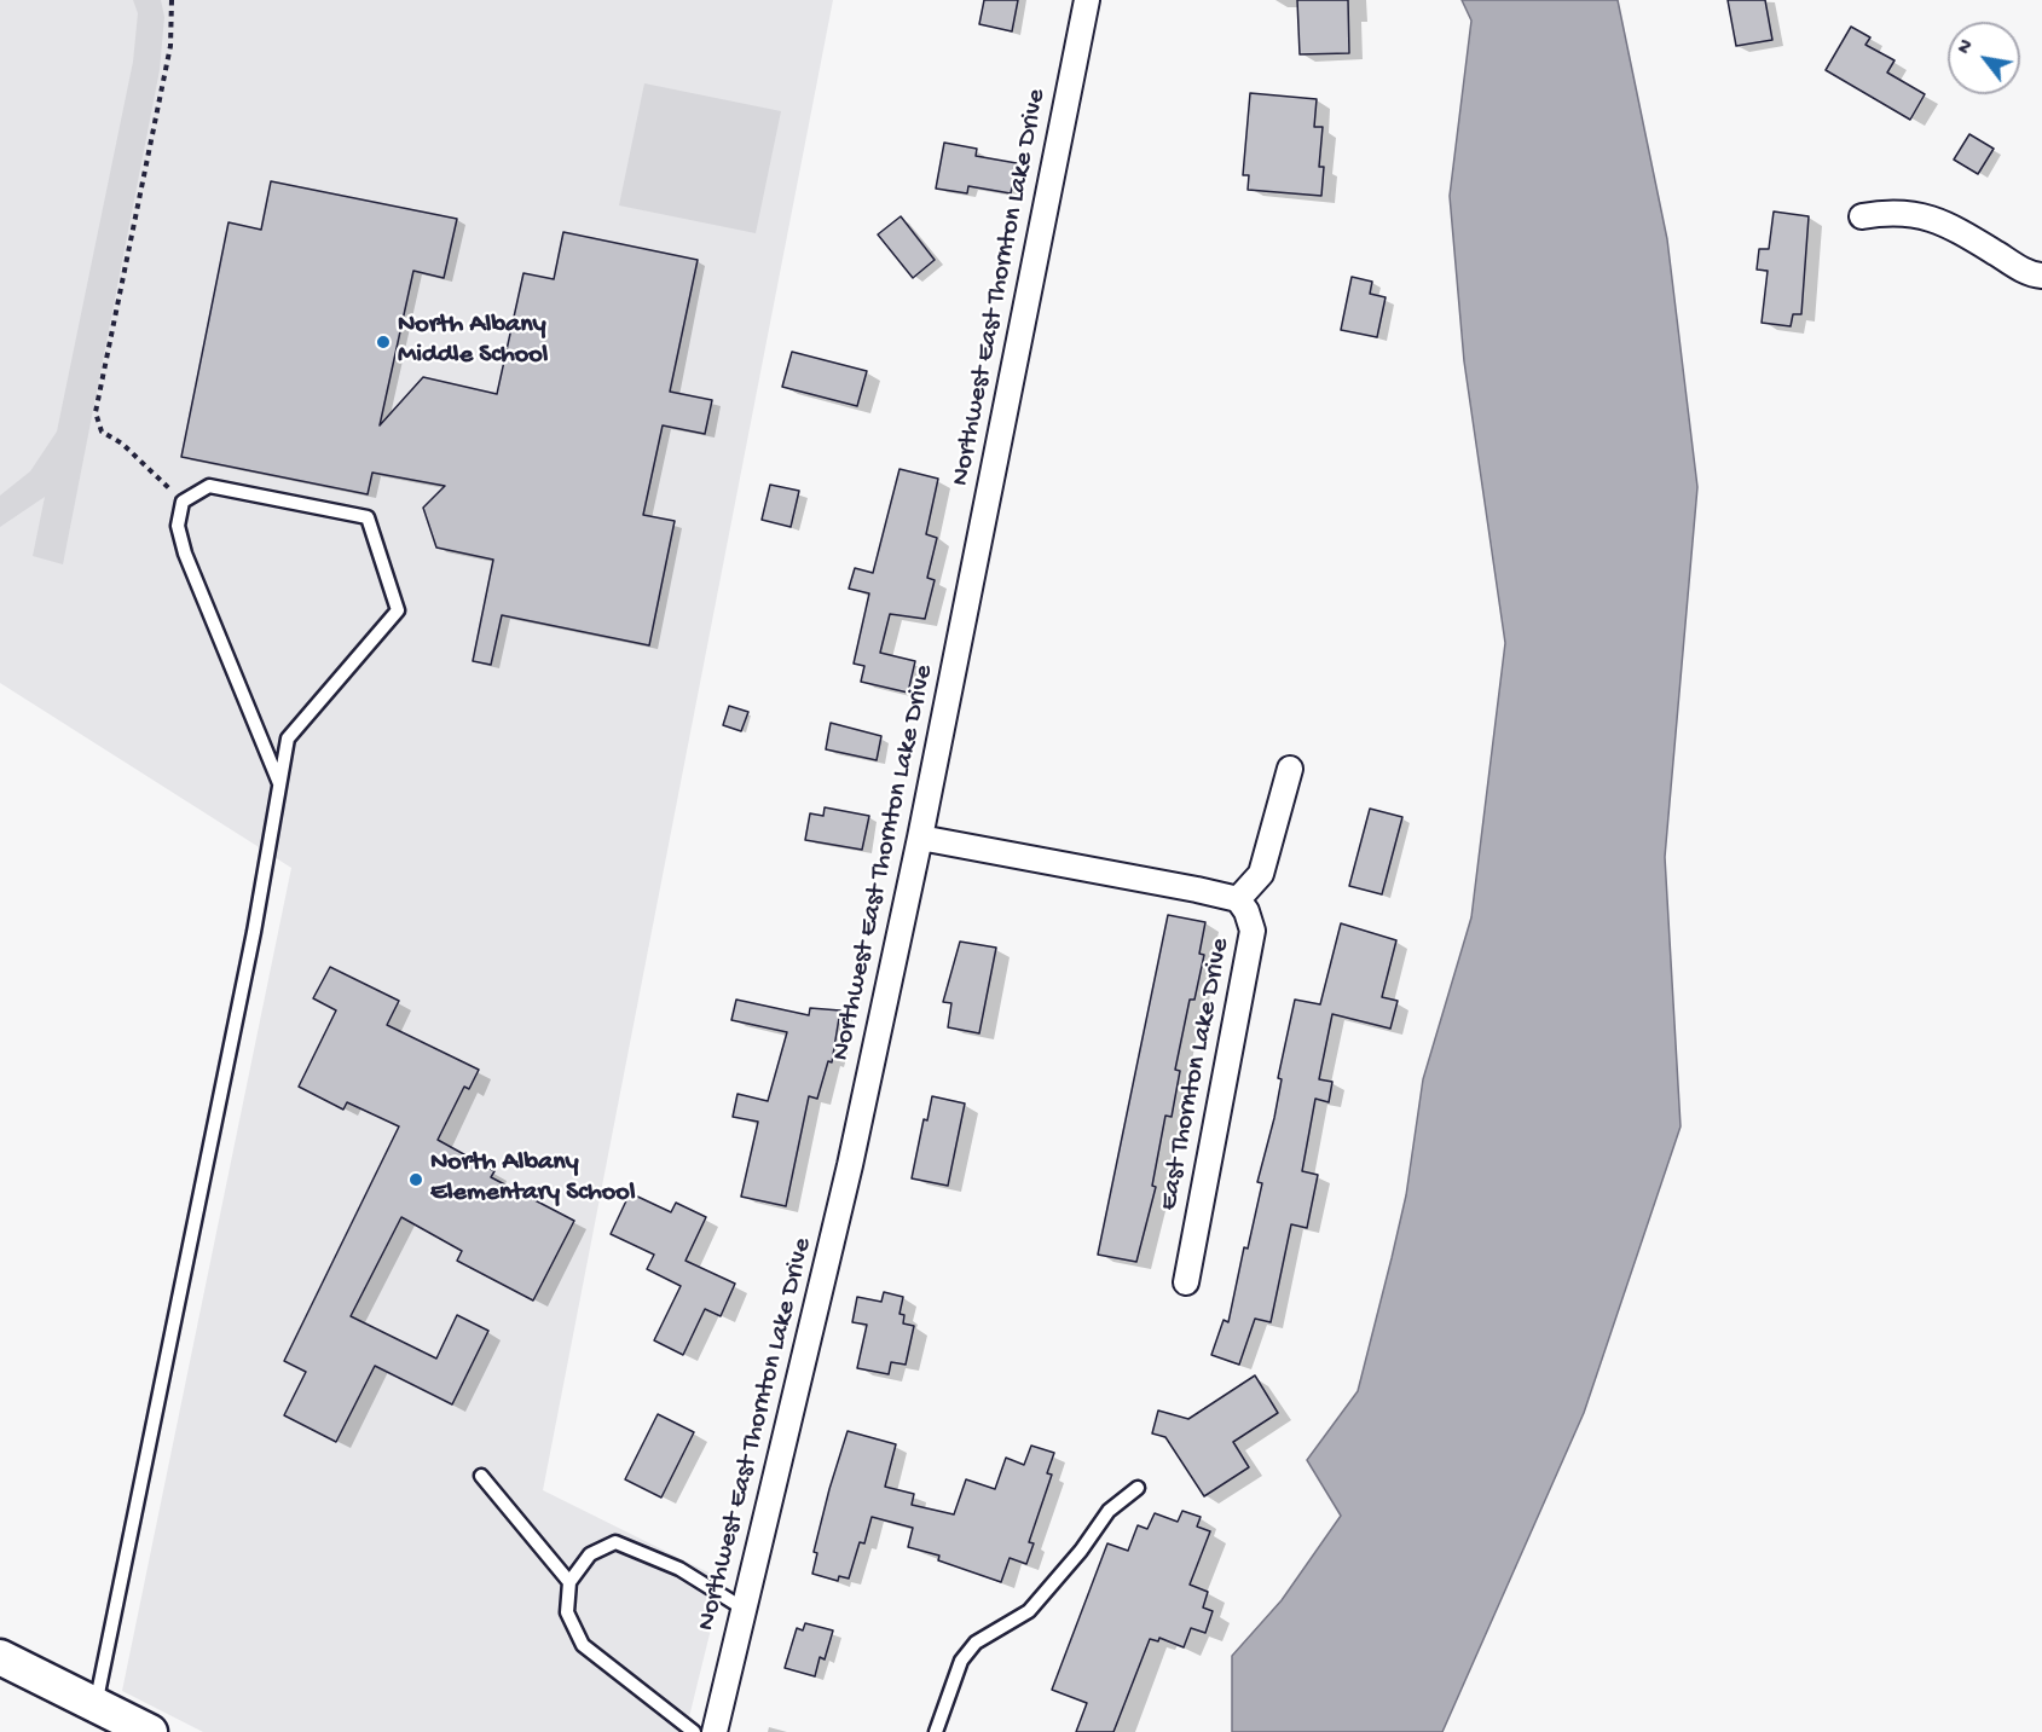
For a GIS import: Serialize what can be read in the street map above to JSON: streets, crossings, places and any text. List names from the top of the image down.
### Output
{
  "streets": {
    "street": ["Northwest East Thornton Lake Drive", "East Thornton Lake Drive"]
  },
  "places": ["North Albany Middle School", "North Albany Elementary School"],
  "north": "top left"
}
